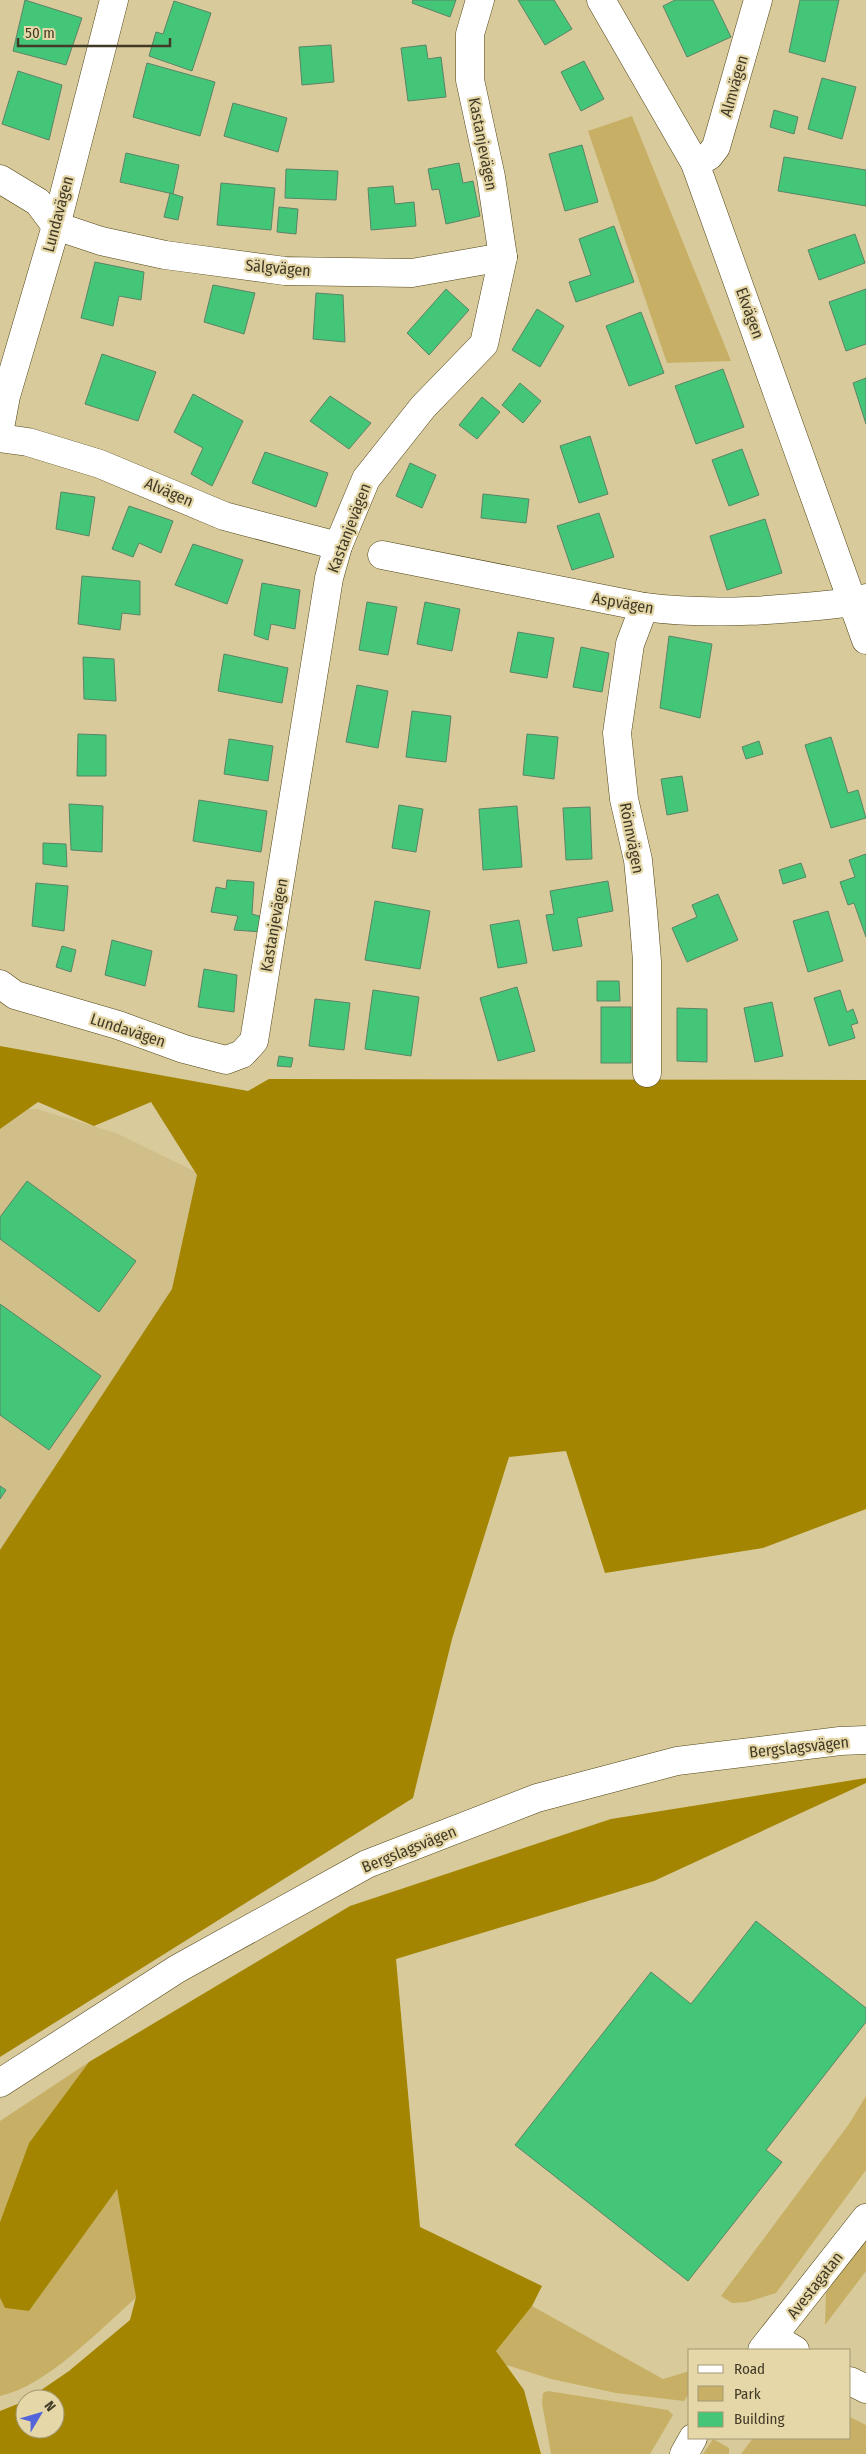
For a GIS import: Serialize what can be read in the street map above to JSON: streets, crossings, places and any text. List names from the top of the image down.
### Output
{
  "streets": {
    "street": [
      "Almvägen",
      "Kastanjevägen",
      "Lundavägen",
      "Sälgvägen",
      "Ekvägen",
      "Alvägen",
      "Aspvägen",
      "Rönnvägen",
      "Bergslagsvägen",
      "Avestagatan"
    ]
  },
  "crossings": [
    ["Almvägen", "Ekvägen"],
    ["Kastanjevägen", "Lundavägen"],
    ["Kastanjevägen", "Sälgvägen"],
    ["Kastanjevägen", "Alvägen"],
    ["Lundavägen", "Sälgvägen"],
    ["Ekvägen", "Aspvägen"],
    ["Aspvägen", "Rönnvägen"]
  ],
  "legend": ["Road", "Park", "Building"],
  "scale_bar": "50 m",
  "north": "top right"
}
